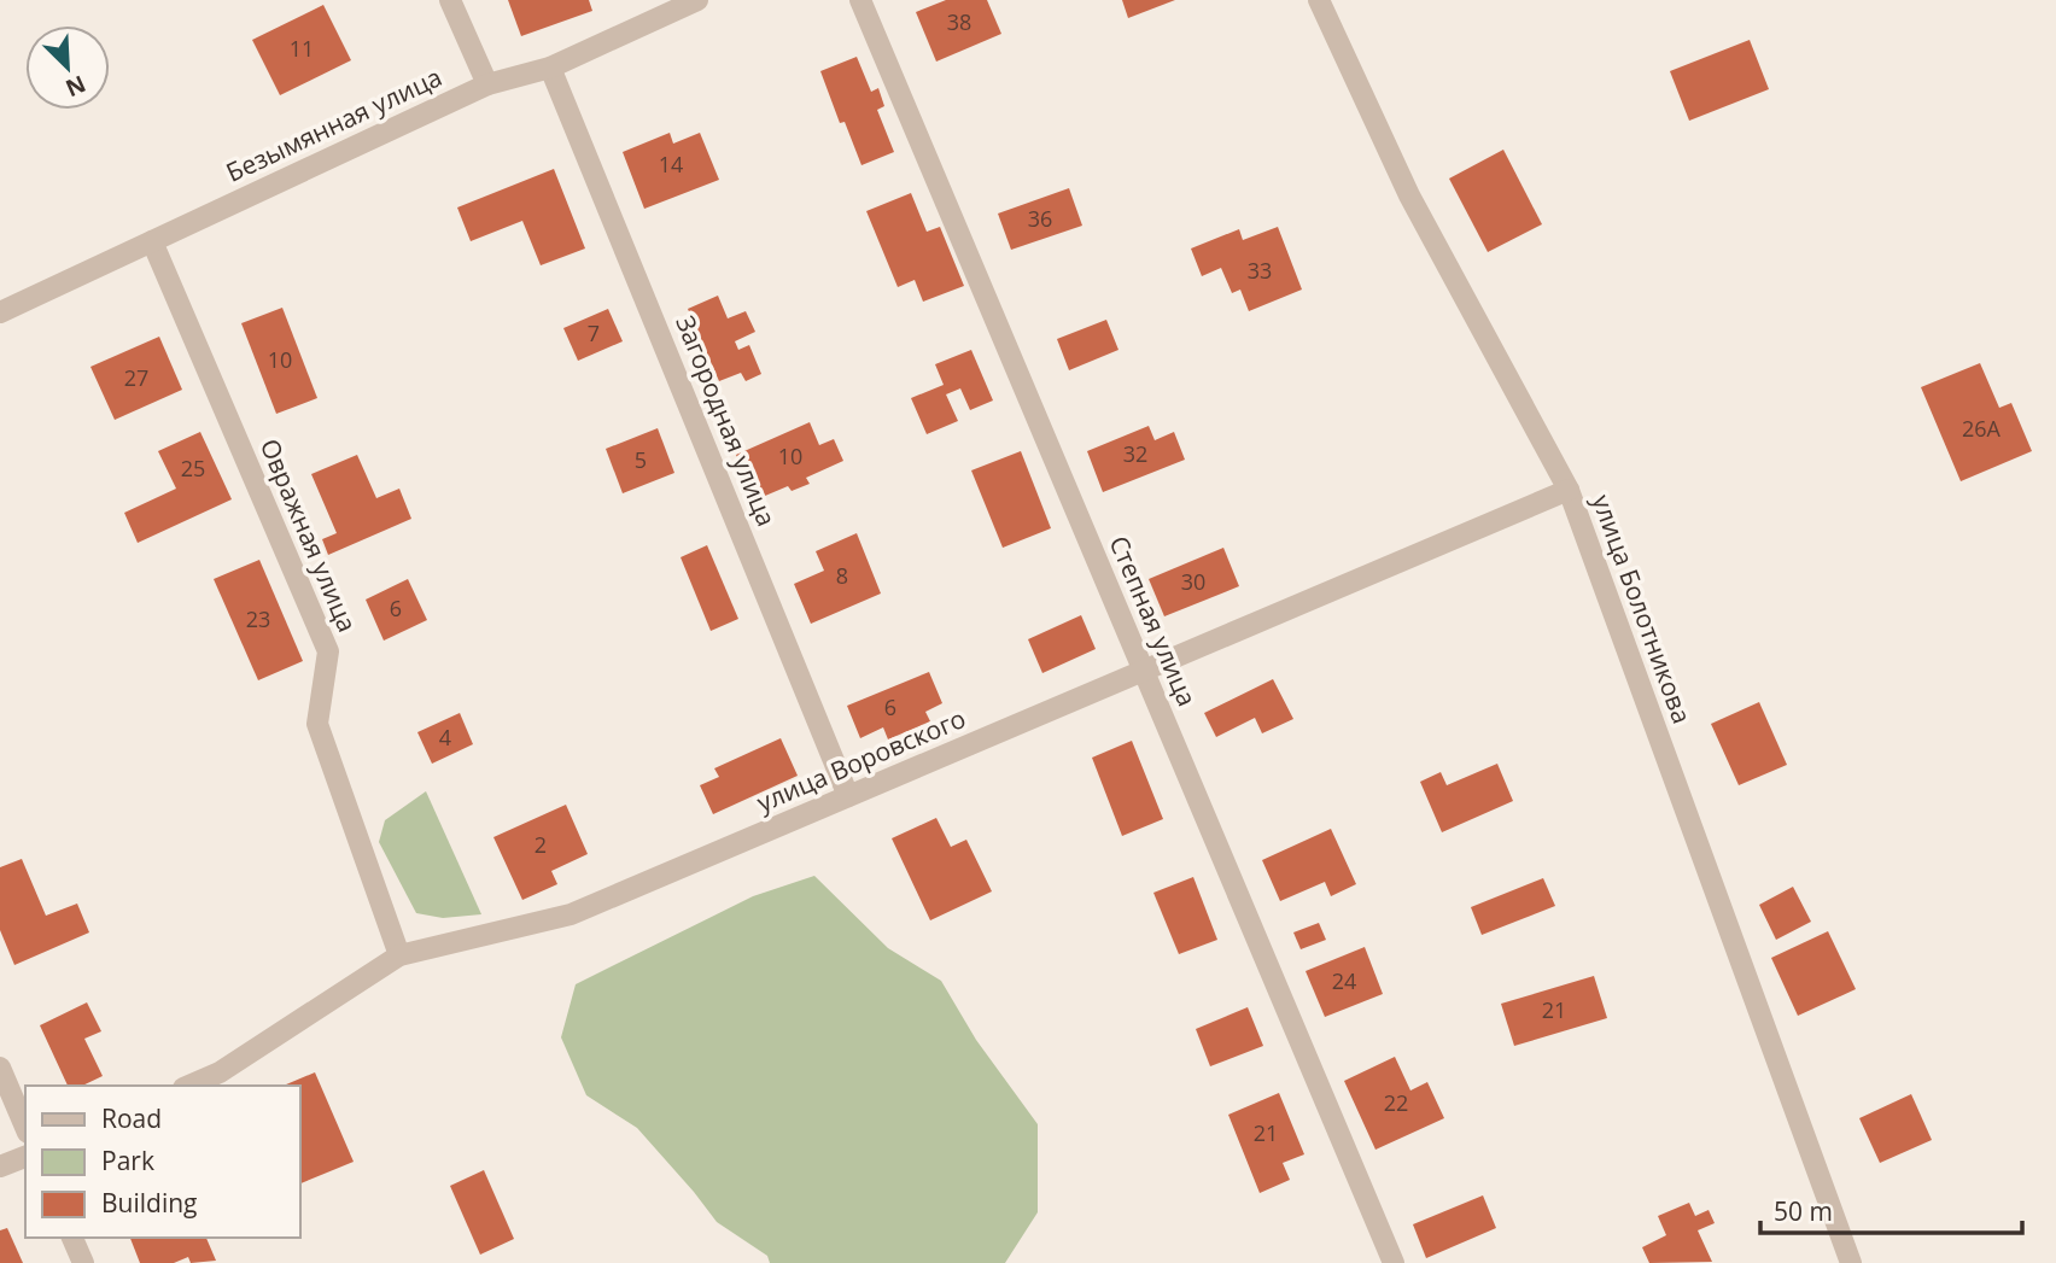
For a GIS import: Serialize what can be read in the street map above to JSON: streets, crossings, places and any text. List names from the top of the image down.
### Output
{
  "streets": {
    "street": [
      "Безымянная улица",
      "Загородная улица",
      "Овражная улица",
      "улица Болотникова",
      "Степная улица",
      "улица Воровского"
    ]
  },
  "crossings": [
    ["Безымянная улица", "Загородная улица"],
    ["Безымянная улица", "Овражная улица"],
    ["Загородная улица", "улица Воровского"],
    ["Овражная улица", "улица Воровского"],
    ["улица Болотникова", "улица Воровского"],
    ["Степная улица", "улица Воровского"]
  ],
  "house_numbers": [
    "38",
    "11",
    "14",
    "36",
    "33",
    "7",
    "10",
    "27",
    "26А",
    "32",
    "10",
    "5",
    "25",
    "8",
    "30",
    "6",
    "23",
    "6",
    "4",
    "2",
    "24",
    "21",
    "22",
    "21"
  ],
  "legend": ["Road", "Park", "Building"],
  "scale_bar": "50 m",
  "north": "bottom right"
}
